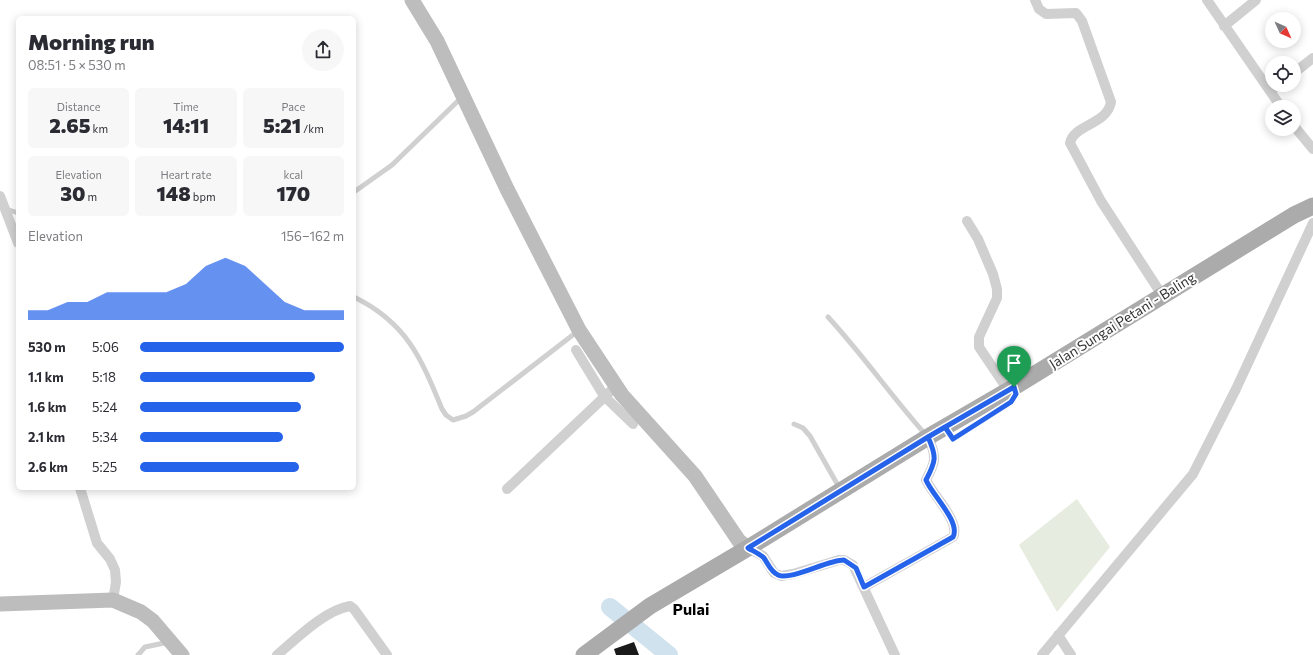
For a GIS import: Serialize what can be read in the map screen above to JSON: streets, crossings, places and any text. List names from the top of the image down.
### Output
{
  "streets": {
    "main road": ["Jalan Sungai Petani - Baling"]
  },
  "districts": ["Pulai"],
  "north": "bottom right",
  "page": {
    "heading": ["Morning run", "08:51 · 5 × 530 m"],
    "stats": [
      ["Distance", "2.65 km"],
      ["Time", "14:11"],
      ["Pace", "5:21 /km"],
      ["Elevation", "30 m"],
      ["Heart rate", "148 bpm"],
      ["kcal", "170"]
    ],
    "chart": ["Elevation", "156–162 m"],
    "list": [
      {
        "name": "530 m",
        "note": "5:06"
      },
      {
        "name": "1.1 km",
        "note": "5:18"
      },
      {
        "name": "1.6 km",
        "note": "5:24"
      },
      {
        "name": "2.1 km",
        "note": "5:34"
      },
      {
        "name": "2.6 km",
        "note": "5:25"
      }
    ]
  }
}
